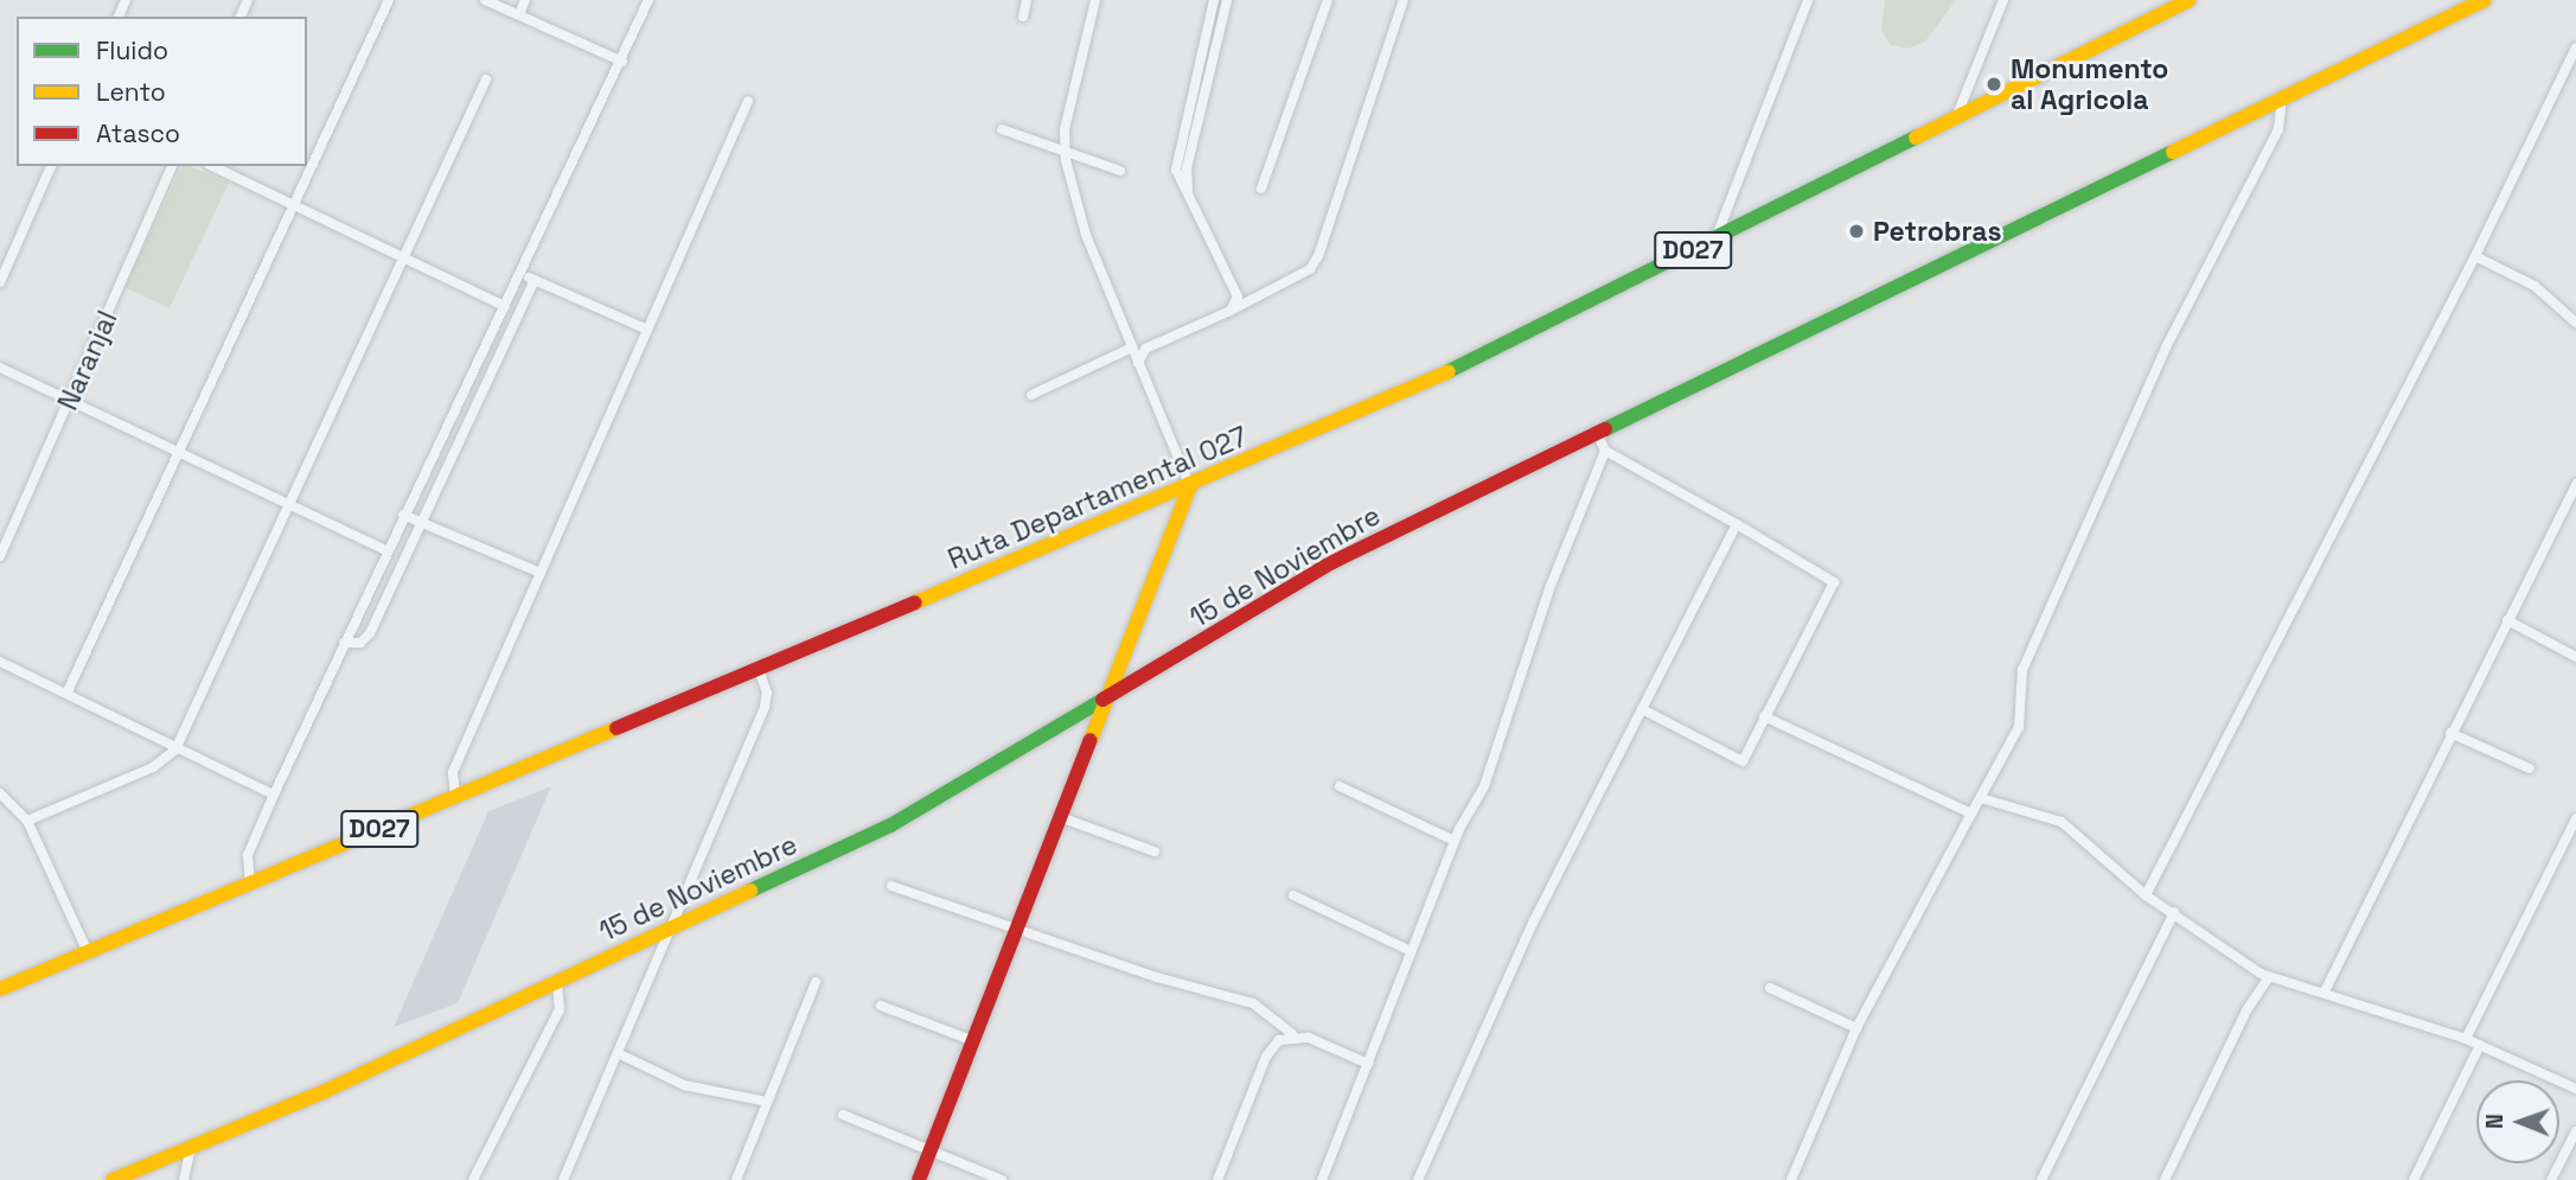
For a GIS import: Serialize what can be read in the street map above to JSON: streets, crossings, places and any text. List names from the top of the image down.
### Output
{
  "streets": {
    "street": [
      "D027",
      "Naranjal",
      "Ruta Departamental 027",
      "15 de Noviembre"
    ]
  },
  "places": ["Monumento al Agricola", "Petrobras"],
  "legend": ["Fluido", "Lento", "Atasco"],
  "north": "left"
}
